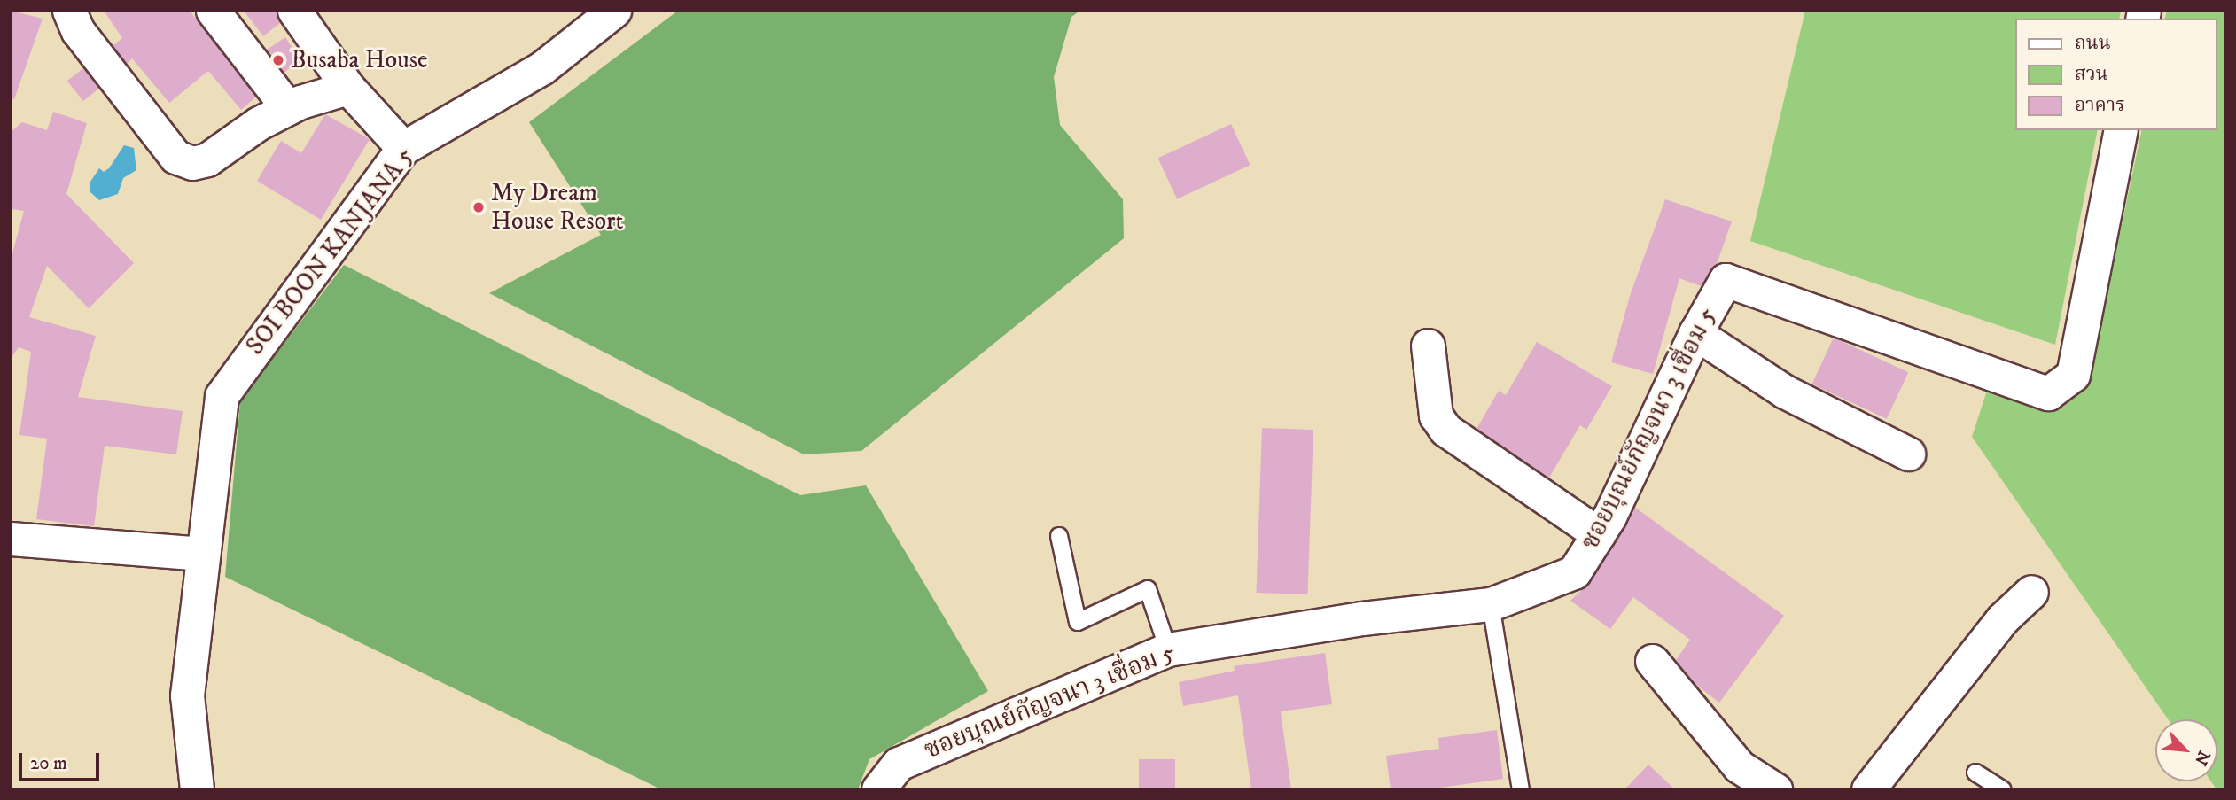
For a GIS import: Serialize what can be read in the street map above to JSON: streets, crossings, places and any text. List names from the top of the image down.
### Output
{
  "streets": {
    "street": ["SOI BOON KANJANA 5", "ซอยบุณย์กัญจนา 3 เชื่อม 5"]
  },
  "places": ["Busaba House", "My Dream House Resort"],
  "legend": ["ถนน", "สวน", "อาคาร"],
  "scale_bar": "20 m",
  "north": "bottom right"
}
